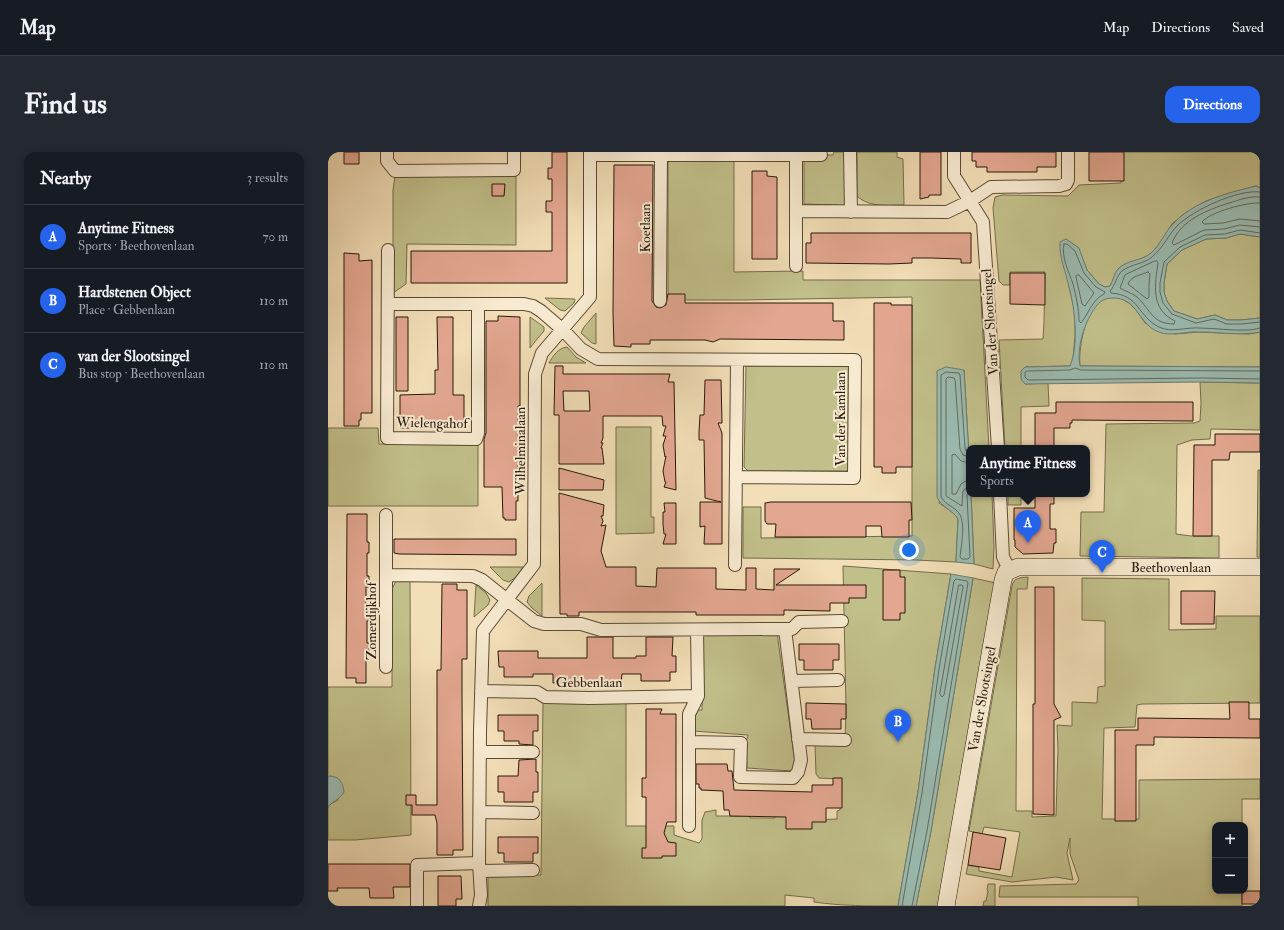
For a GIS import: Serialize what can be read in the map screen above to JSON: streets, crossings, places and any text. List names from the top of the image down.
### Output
{
  "streets": {
    "street": [
      "Koetlaan",
      "Van der Slootsingel",
      "Van der Kamlaan",
      "Wielengahof",
      "Wilhelminalaan",
      "Beethovenlaan",
      "Zomerdijkhof",
      "Gebbenlaan"
    ]
  },
  "crossings": [
    ["Van der Slootsingel", "Beethovenlaan"],
    ["Van der Kamlaan", "Wilhelminalaan"],
    ["Wilhelminalaan", "Zomerdijkhof"],
    ["Wilhelminalaan", "Gebbenlaan"]
  ],
  "page": {
    "header": "Map",
    "nav": ["Map", "Directions", "Saved"],
    "buttons": "Directions",
    "title": "Find us",
    "heading": ["Nearby", "3 results"],
    "list": [
      {
        "mark": "A",
        "name": "Anytime Fitness",
        "note": "Sports · Beethovenlaan",
        "value": "70 m"
      },
      {
        "mark": "B",
        "name": "Hardstenen Object",
        "note": "Place · Gebbenlaan",
        "value": "110 m"
      },
      {
        "mark": "C",
        "name": "van der Slootsingel",
        "note": "Bus stop · Beethovenlaan",
        "value": "110 m"
      }
    ],
    "popup": ["Anytime Fitness", "Sports"],
    "pins": ["A", "C", "B"],
    "map_buttons": ["+", "−"]
  }
}
